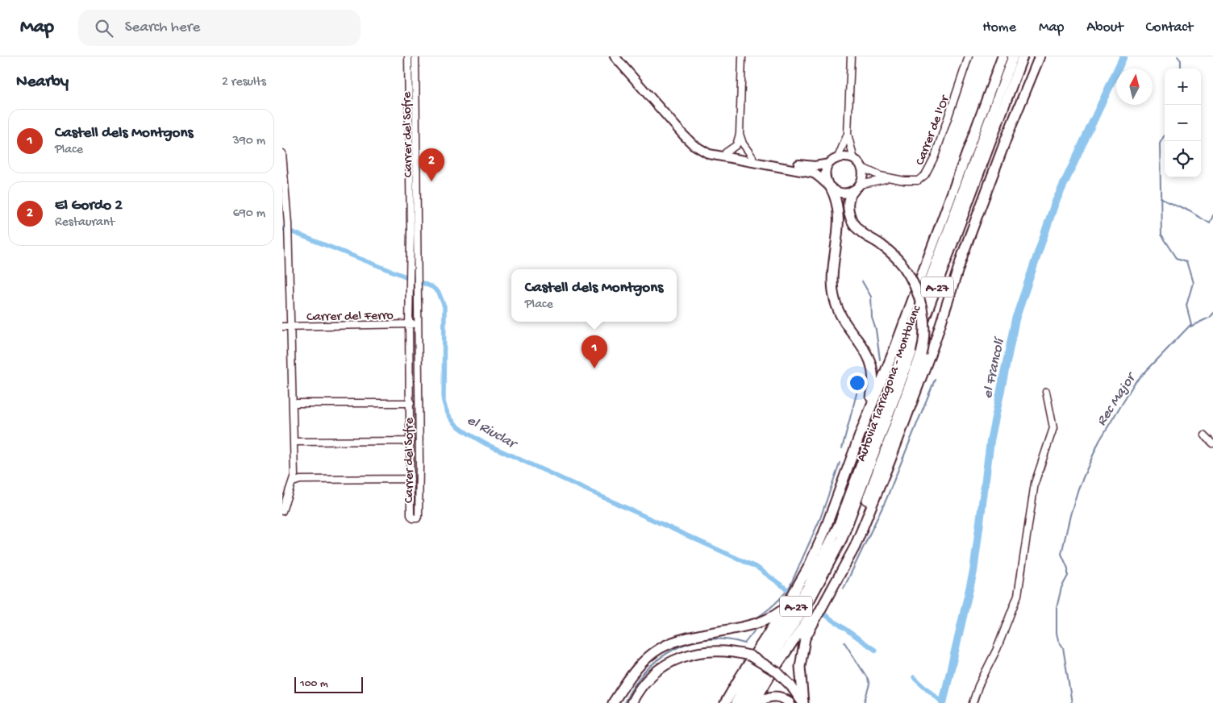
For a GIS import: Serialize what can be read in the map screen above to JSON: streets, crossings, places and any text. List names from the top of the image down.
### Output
{
  "streets": {
    "highway": ["A-27", "Autovia Tarragona - Montblanc"],
    "street": ["Carrer de l'Or", "Carrer del Sofre", "Carrer del Ferro"]
  },
  "crossings": [
    ["Carrer del Sofre", "Carrer del Ferro"]
  ],
  "water": ["el Francolí", "Rec Major", "el Riuclar"],
  "scale_bar": "100 m",
  "north": "top",
  "page": {
    "header": "Map",
    "search": "Search here",
    "nav": [
      "Home",
      "Map",
      "About",
      "Contact"
    ],
    "heading": ["Nearby", "2 results"],
    "map_buttons": ["+", "−"],
    "list": [
      {
        "mark": "1",
        "name": "Castell dels Montgons",
        "note": "Place",
        "value": "390 m"
      },
      {
        "mark": "2",
        "name": "El Gordo 2",
        "note": "Restaurant",
        "value": "690 m"
      }
    ],
    "pins": ["2", "1"],
    "popup": ["Castell dels Montgons", "Place"],
    "scale": "100 m"
  }
}
